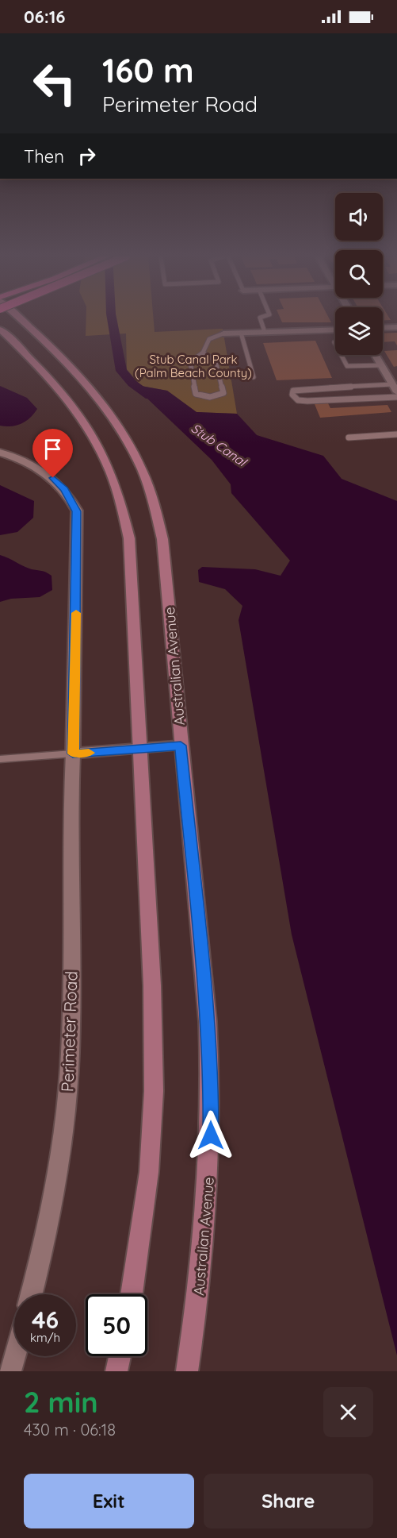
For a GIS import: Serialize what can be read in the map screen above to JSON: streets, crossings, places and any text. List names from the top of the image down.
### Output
{
  "streets": {
    "main road": ["Australian Avenue"],
    "street": ["Perimeter Road"]
  },
  "water": ["Stub Canal"],
  "parks": ["Stub Canal Park (Palm Beach County)"],
  "page": {
    "status": "06:16",
    "turn": ["160 m", "Perimeter Road"],
    "then": "Then",
    "speed": "46 km/h",
    "limit": "50",
    "heading": ["2 min", "430 m · 06:18"],
    "buttons": ["Exit", "Share"]
  }
}
